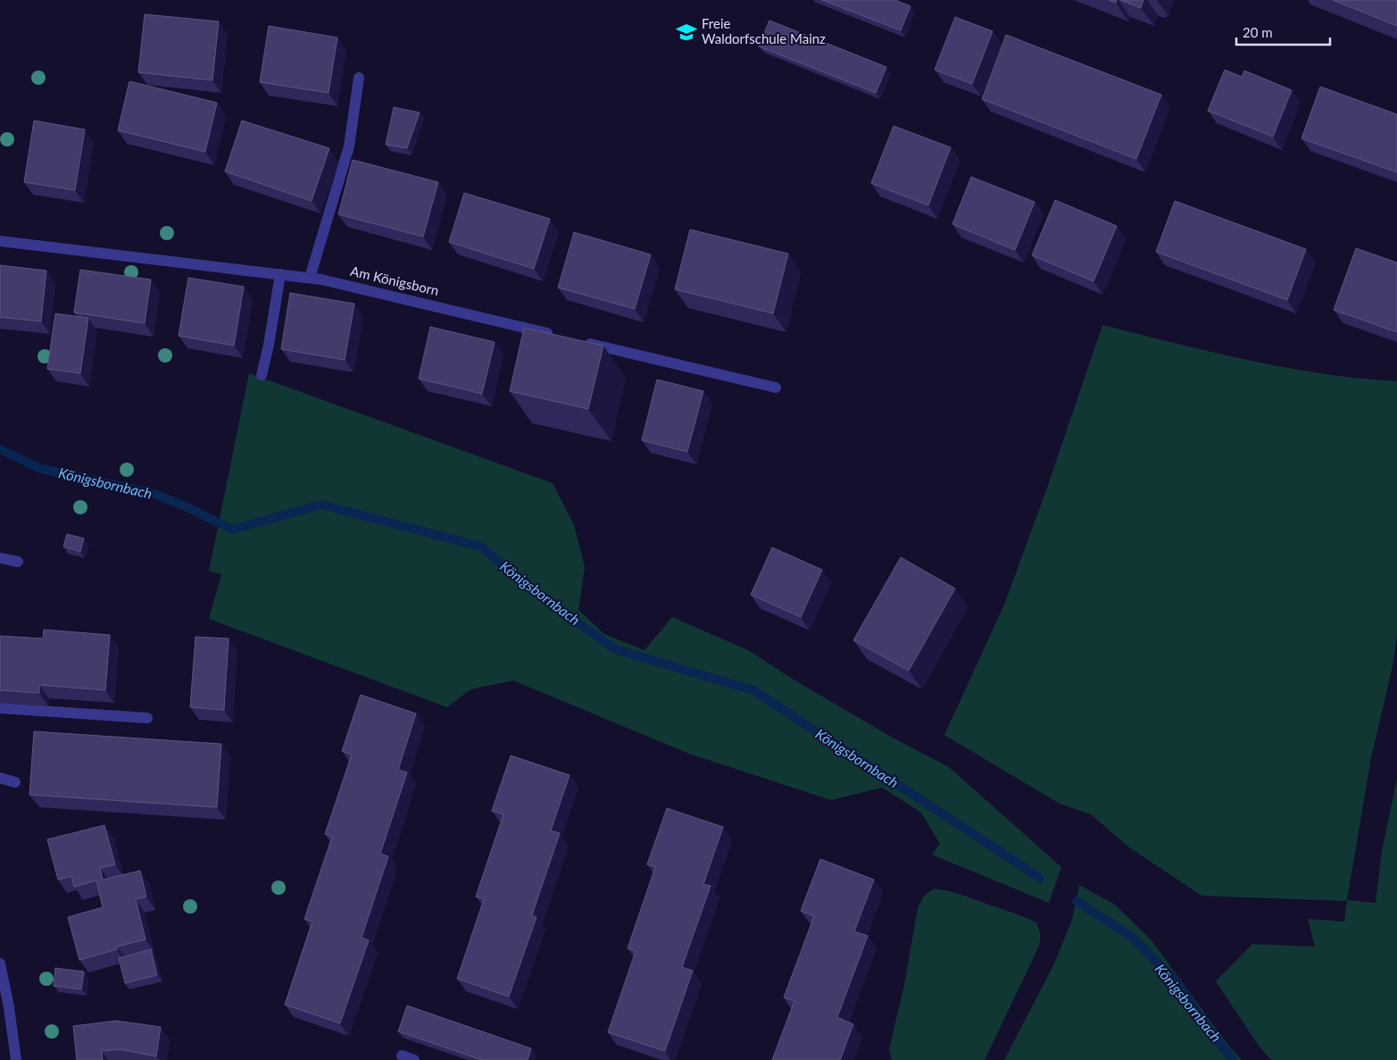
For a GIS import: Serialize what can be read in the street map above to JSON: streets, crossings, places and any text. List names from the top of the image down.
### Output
{
  "streets": {
    "street": ["Am Königsborn"]
  },
  "water": ["Königsbornbach"],
  "places": {
    "school or university": ["Freie Waldorfschule Mainz"]
  },
  "scale_bar": "20 m"
}
